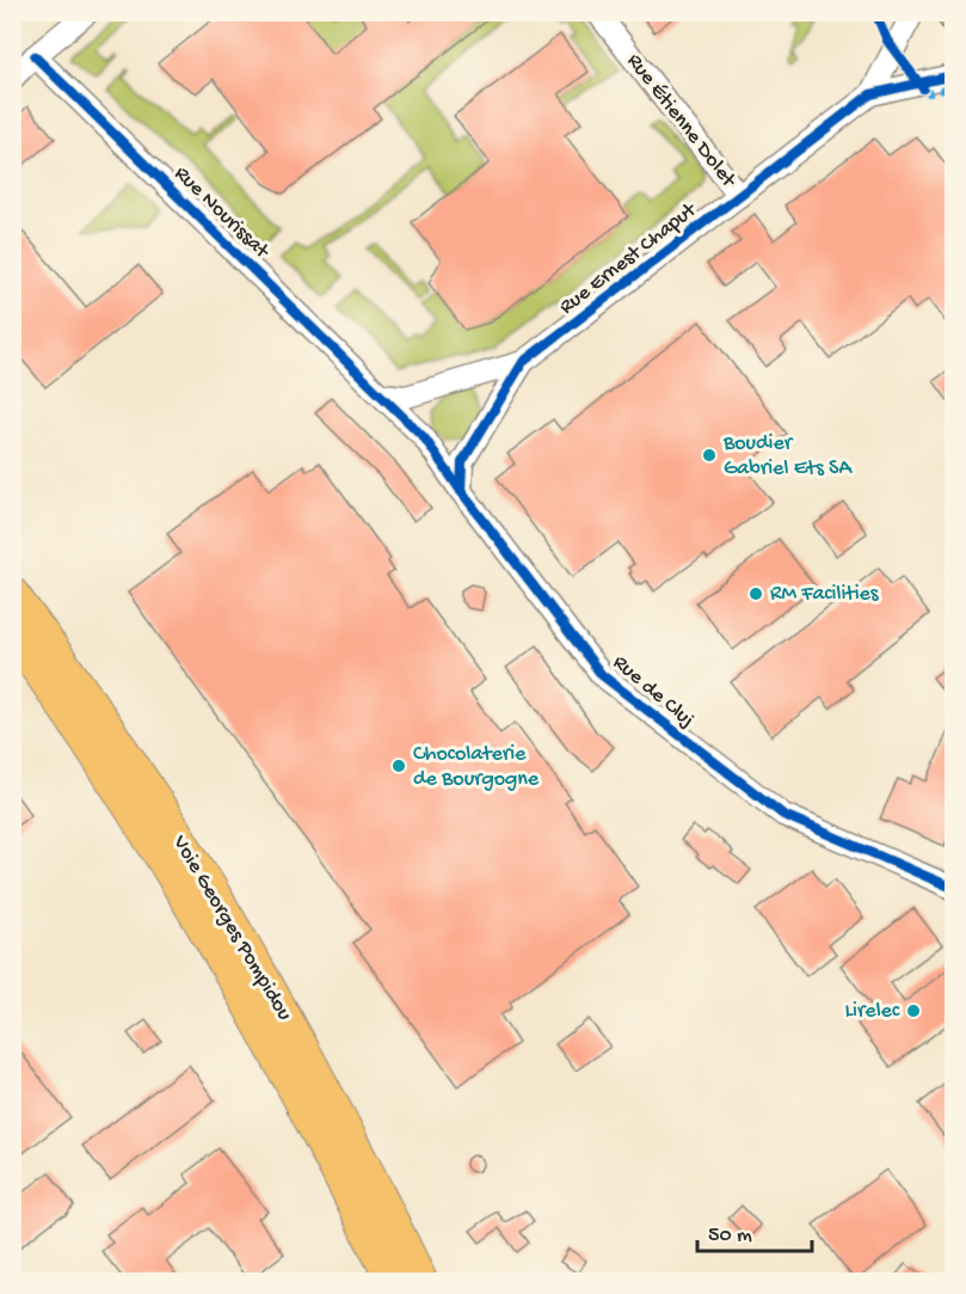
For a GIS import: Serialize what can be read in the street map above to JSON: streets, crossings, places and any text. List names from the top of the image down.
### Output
{
  "streets": {
    "highway": ["Voie Georges Pompidou"],
    "street": [
      "Rue Étienne Dolet",
      "Rue Nourissat",
      "Rue Ernest Chaput",
      "Rue de Cluj"
    ]
  },
  "crossings": [
    ["Rue Étienne Dolet", "Rue Ernest Chaput"],
    ["Rue Nourissat", "Rue Ernest Chaput"],
    ["Rue Nourissat", "Rue de Cluj"],
    ["Rue Ernest Chaput", "Rue de Cluj"]
  ],
  "places": [
    "Boudier Gabriel Ets SA",
    "RM Facilities",
    "Chocolaterie de Bourgogne",
    "Lirelec"
  ],
  "scale_bar": "50 m"
}
